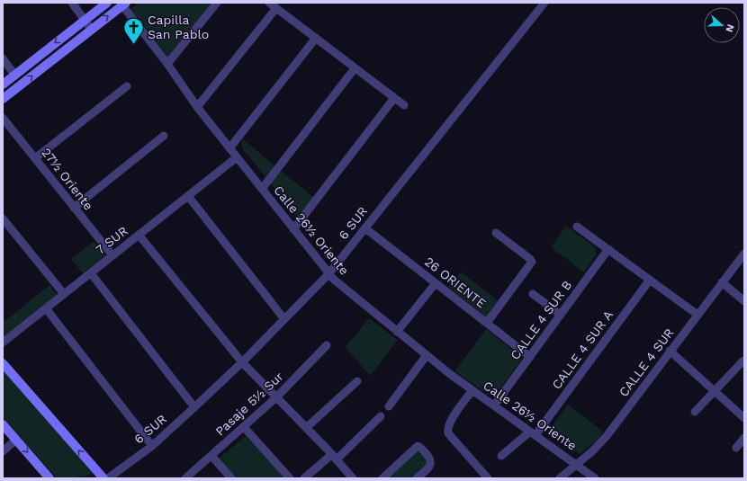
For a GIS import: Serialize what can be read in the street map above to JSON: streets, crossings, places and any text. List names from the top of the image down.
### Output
{
  "streets": {
    "street": [
      "27½ Oriente",
      "6 SUR",
      "Calle 26½ Oriente",
      "7 SUR",
      "26 ORIENTE",
      "CALLE 4 SUR B",
      "CALLE 4 SUR A",
      "CALLE 4 SUR",
      "Pasaje 5½ Sur"
    ]
  },
  "crossings": [
    ["27½ Oriente", "7 SUR"],
    ["6 SUR", "Calle 26½ Oriente"],
    ["6 SUR", "26 ORIENTE"],
    ["Calle 26½ Oriente", "7 SUR"],
    ["Calle 26½ Oriente", "CALLE 4 SUR B"],
    ["Calle 26½ Oriente", "CALLE 4 SUR A"],
    ["Calle 26½ Oriente", "CALLE 4 SUR"],
    ["26 ORIENTE", "CALLE 4 SUR B"]
  ],
  "places": {
    "church": ["Capilla San Pablo"]
  },
  "north": "right"
}
